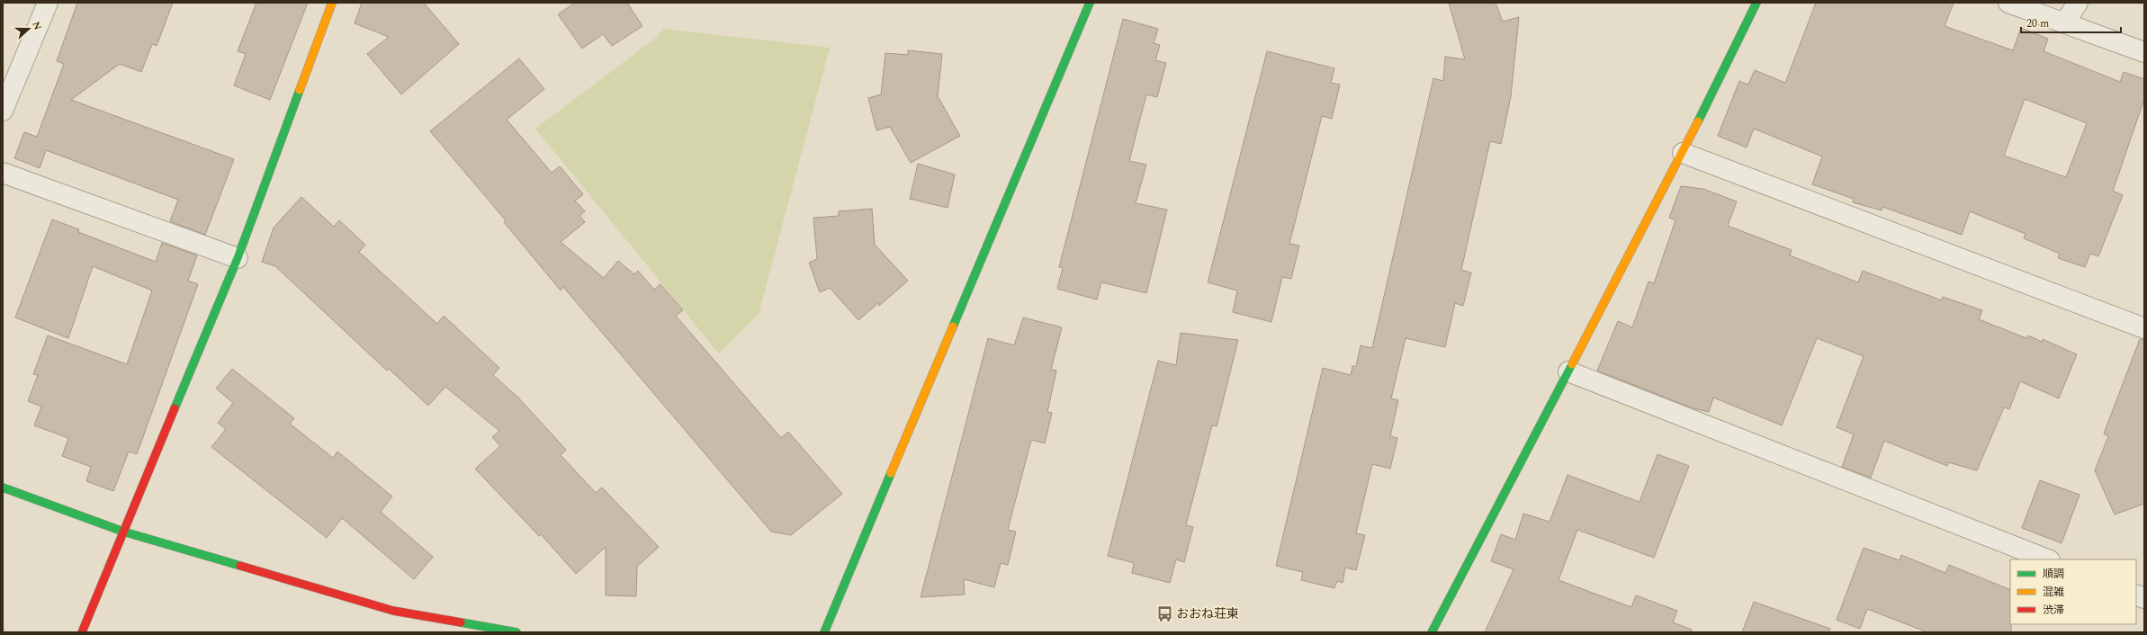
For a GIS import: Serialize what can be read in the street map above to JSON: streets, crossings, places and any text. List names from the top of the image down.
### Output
{
  "places": {
    "bus stop": ["おおね荘東"]
  },
  "legend": ["順調", "混雑", "渋滞"],
  "scale_bar": "20 m",
  "north": "right"
}
